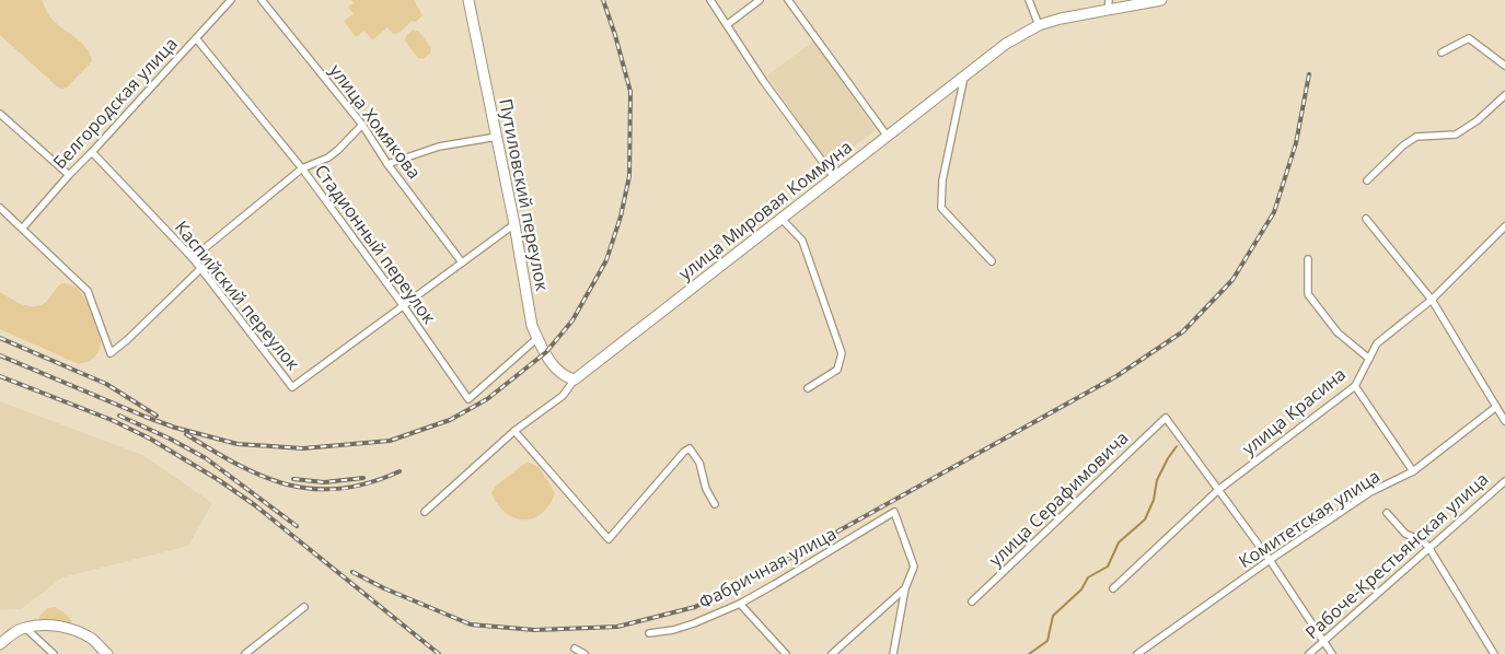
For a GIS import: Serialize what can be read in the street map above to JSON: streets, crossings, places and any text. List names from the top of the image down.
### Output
{
  "streets": {
    "main road": ["Путиловский переулок", "улица Мировая Коммуна"],
    "street": [
      "Белгородская улица",
      "улица Хомякова",
      "Стадионный переулок",
      "Каспийский переулок",
      "улица Красина",
      "улица Серафимовича",
      "Комитетская улица",
      "Рабоче-Крестьянская улица",
      "Фабричная улица"
    ]
  },
  "crossings": [
    ["Белгородская улица", "Стадионный переулок"],
    ["Белгородская улица", "Каспийский переулок"],
    ["Путиловский переулок", "улица Мировая Коммуна"],
    ["Путиловский переулок", "Стадионный переулок"],
    ["Стадионный переулок", "Каспийский переулок"],
    ["улица Красина", "улица Серафимовича"]
  ]
}
